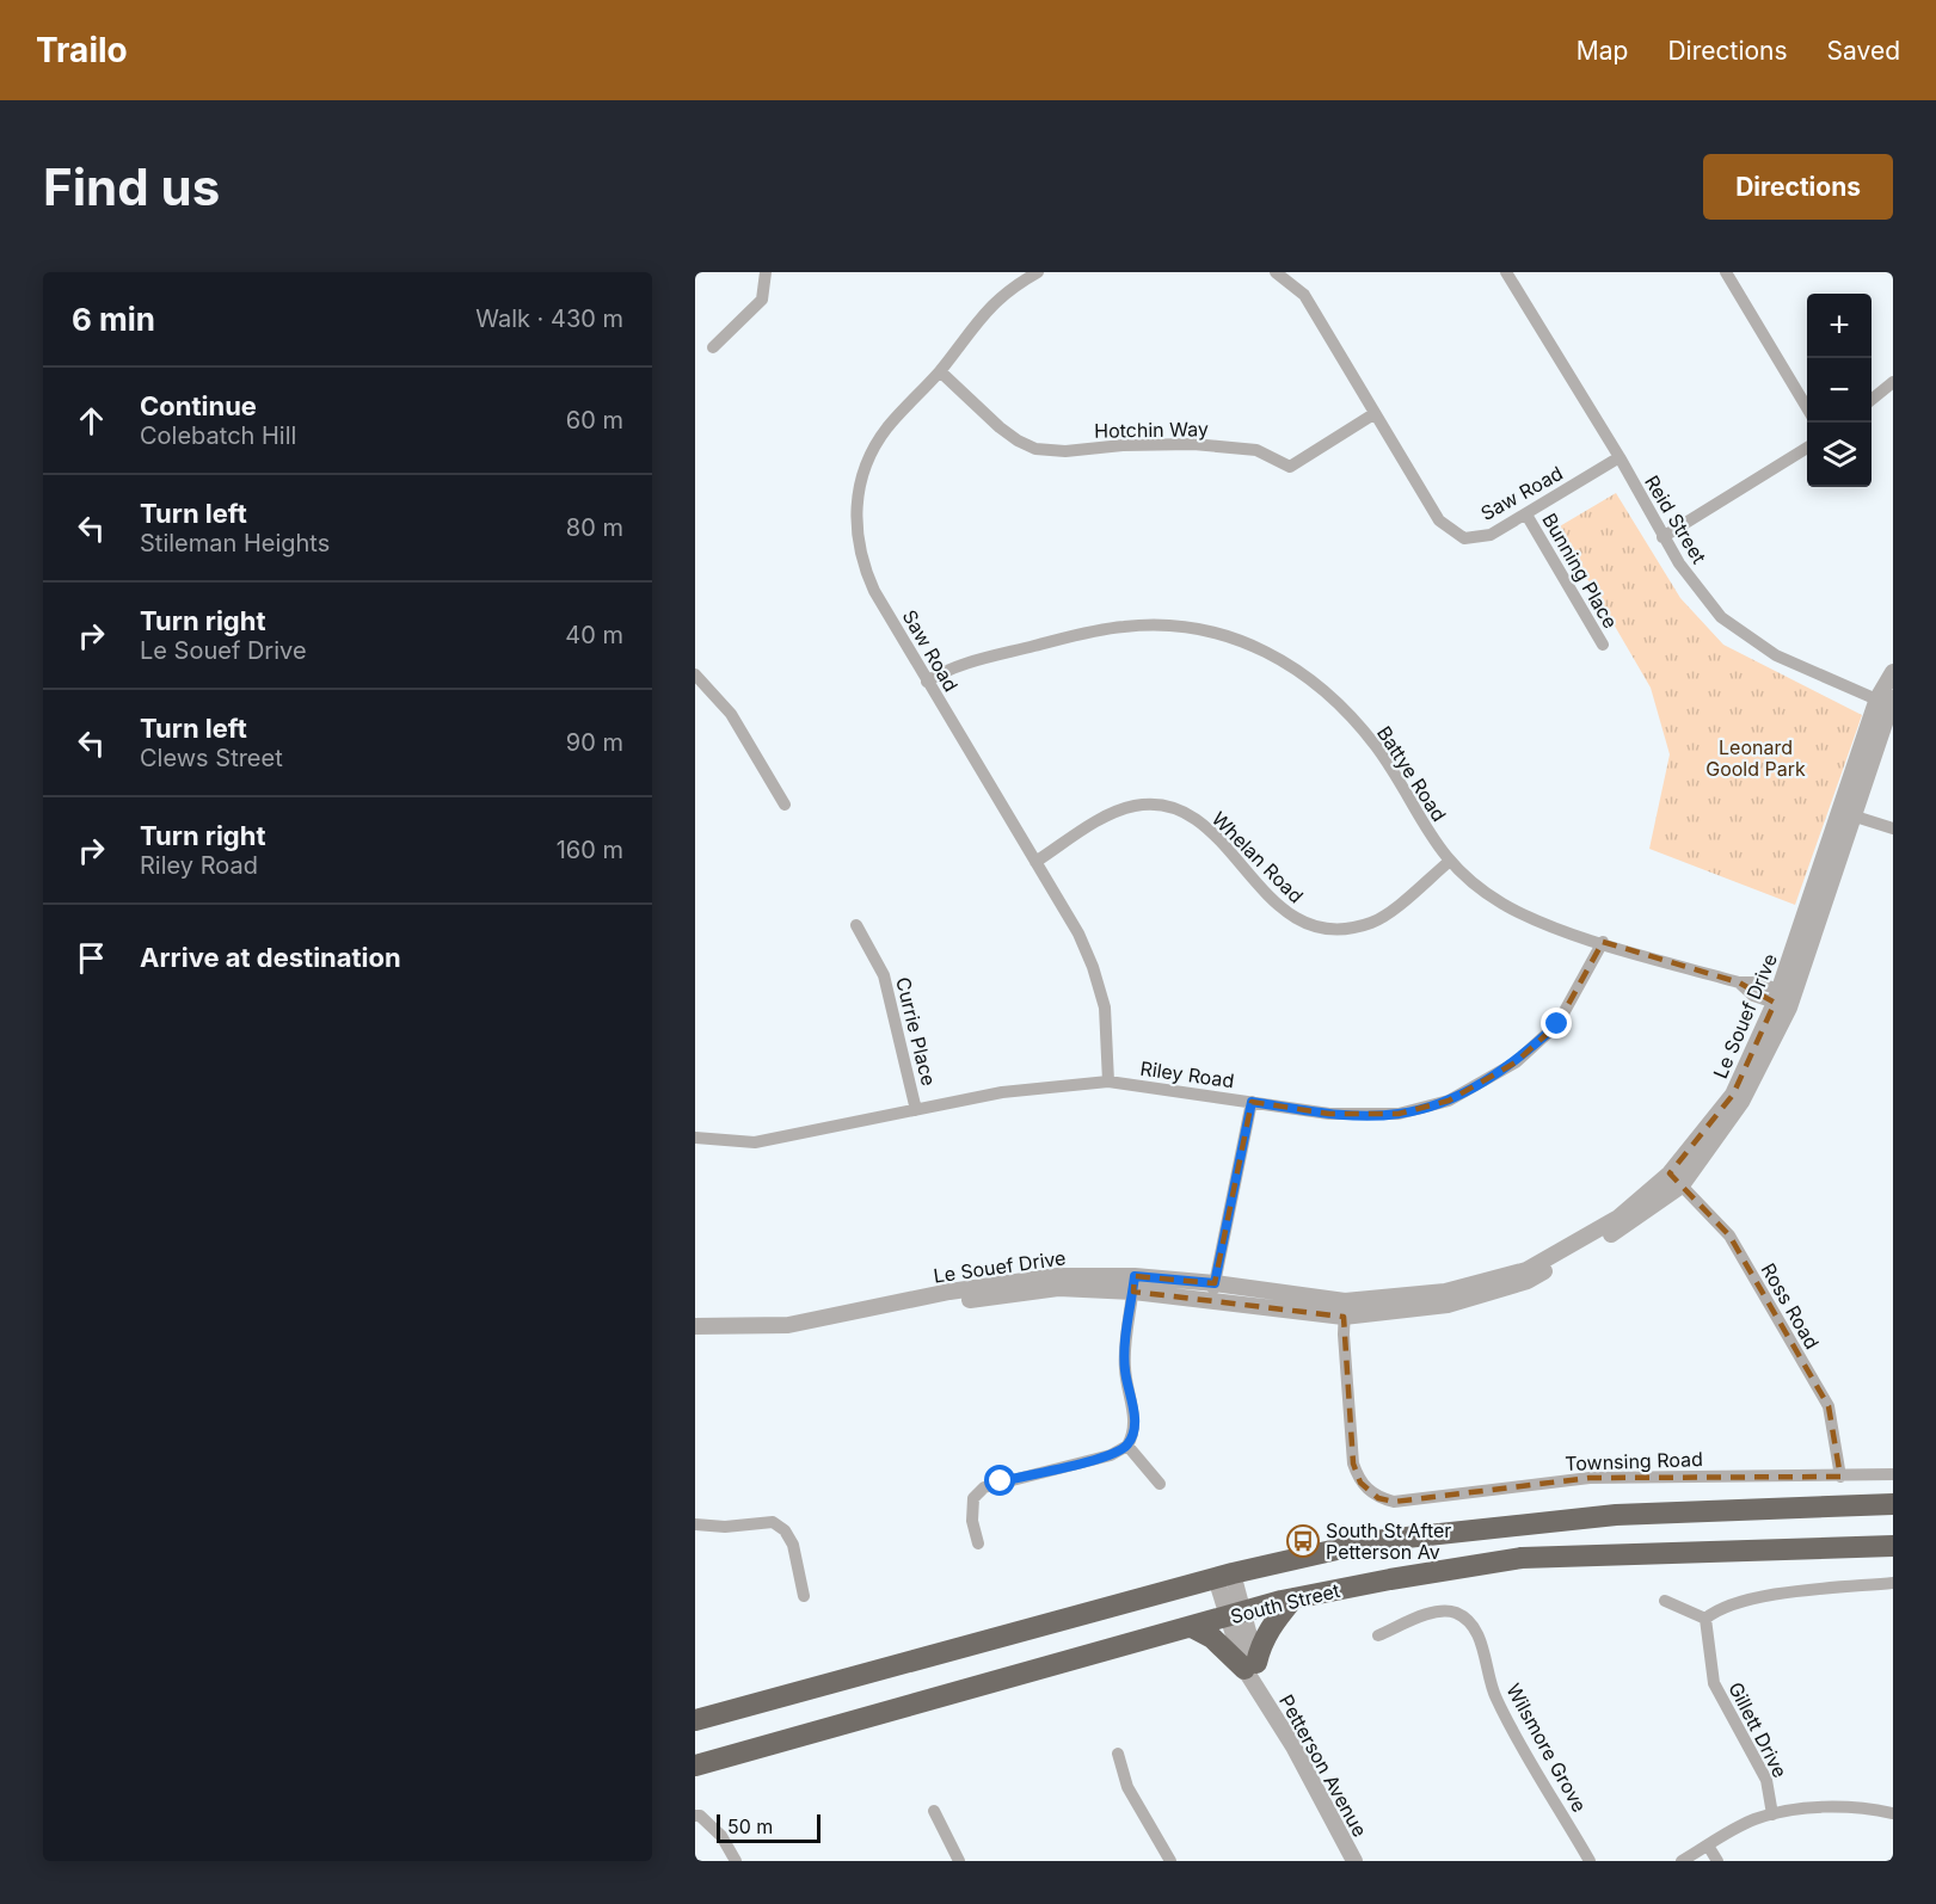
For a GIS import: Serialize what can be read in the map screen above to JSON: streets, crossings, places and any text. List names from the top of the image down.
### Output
{
  "streets": {
    "highway": ["South Street"],
    "street": [
      "Hotchin Way",
      "Saw Road",
      "Reid Street",
      "Bunning Place",
      "Battye Road",
      "Whelan Road",
      "Le Souef Drive",
      "Currie Place",
      "Riley Road",
      "Ross Road",
      "Townsing Road",
      "Gillett Drive",
      "Wilsmore Grove",
      "Petterson Avenue"
    ]
  },
  "crossings": [
    ["Hotchin Way", "Saw Road"],
    ["Saw Road", "Reid Street"],
    ["Saw Road", "Bunning Place"],
    ["Saw Road", "Battye Road"],
    ["Saw Road", "Whelan Road"],
    ["Saw Road", "Riley Road"],
    ["Reid Street", "Le Souef Drive"],
    ["Battye Road", "Whelan Road"],
    ["Battye Road", "Le Souef Drive"],
    ["Battye Road", "Riley Road"],
    ["Le Souef Drive", "Ross Road"],
    ["Le Souef Drive", "Townsing Road"],
    ["Currie Place", "Riley Road"],
    ["Ross Road", "Townsing Road"],
    ["South Street", "Petterson Avenue"]
  ],
  "parks": ["Leonard Goold Park"],
  "places": {
    "bus stop": ["South St After Petterson Av"]
  },
  "scale_bar": "50 m",
  "page": {
    "header": "Trailo",
    "nav": ["Map", "Directions", "Saved"],
    "buttons": "Directions",
    "title": "Find us",
    "heading": ["6 min", "Walk · 430 m"],
    "map_buttons": ["+", "−"],
    "list": [
      ["Continue", "Colebatch Hill", "60 m"],
      ["Turn left", "Stileman Heights", "80 m"],
      ["Turn right", "Le Souef Drive", "40 m"],
      ["Turn left", "Clews Street", "90 m"],
      ["Turn right", "Riley Road", "160 m"],
      "Arrive at destination"
    ],
    "scale": "50 m"
  }
}
